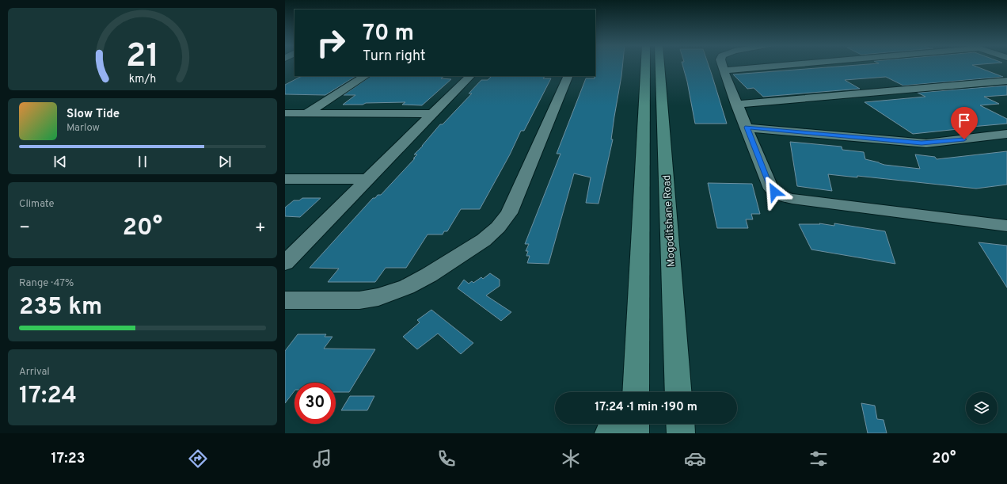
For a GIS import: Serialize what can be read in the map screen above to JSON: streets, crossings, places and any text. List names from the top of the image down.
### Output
{
  "streets": {
    "main road": ["Mogoditshane Road"]
  },
  "page": {
    "turn": ["70 m", "Turn right"],
    "song": ["Slow Tide", "Marlow"],
    "tile": [
      "Climate",
      ["Range · 47%", "235 km"],
      ["Arrival", "17:24"]
    ],
    "heat": ["−", "20°", "+"],
    "limit": "30",
    "trip": "17:24 · 1 min · 190 m",
    "tabs": ["17:23", "20°"],
    "gauge": ["21", "km/h"]
  }
}
